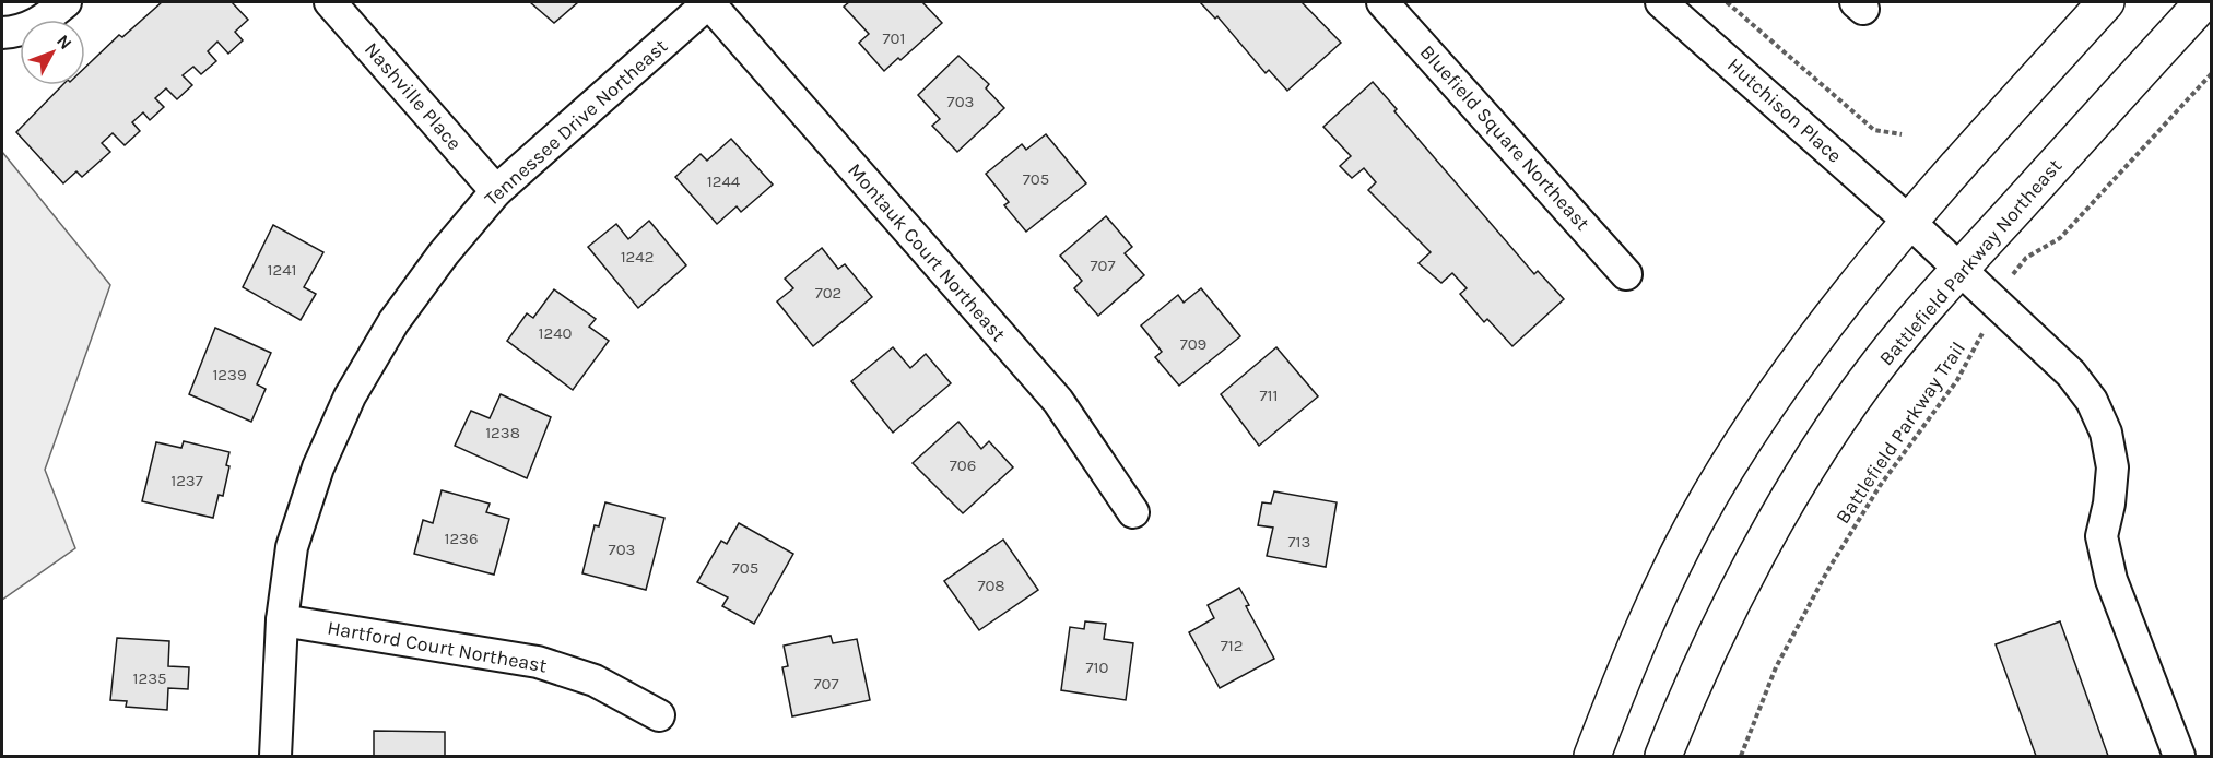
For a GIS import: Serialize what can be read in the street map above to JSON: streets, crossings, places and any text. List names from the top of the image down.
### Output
{
  "streets": {
    "main road": ["Battlefield Parkway Northeast"],
    "street": [
      "Nashville Place",
      "Hutchison Place",
      "Tennessee Drive Northeast",
      "Bluefield Square Northeast",
      "Montauk Court Northeast",
      "Hartford Court Northeast"
    ],
    "path": ["Battlefield Parkway Trail"]
  },
  "crossings": [
    ["Nashville Place", "Tennessee Drive Northeast"],
    ["Hutchison Place", "Battlefield Parkway Northeast"],
    ["Hutchison Place", "Battlefield Parkway Trail"],
    ["Tennessee Drive Northeast", "Montauk Court Northeast"],
    ["Tennessee Drive Northeast", "Hartford Court Northeast"]
  ],
  "house_numbers": [
    "701",
    "703",
    "705",
    "1244",
    "1242",
    "707",
    "1241",
    "702",
    "1240",
    "709",
    "1239",
    "711",
    "1238",
    "706",
    "1237",
    "1236",
    "713",
    "703",
    "705",
    "708",
    "712",
    "710",
    "1235",
    "707"
  ],
  "north": "top right"
}
